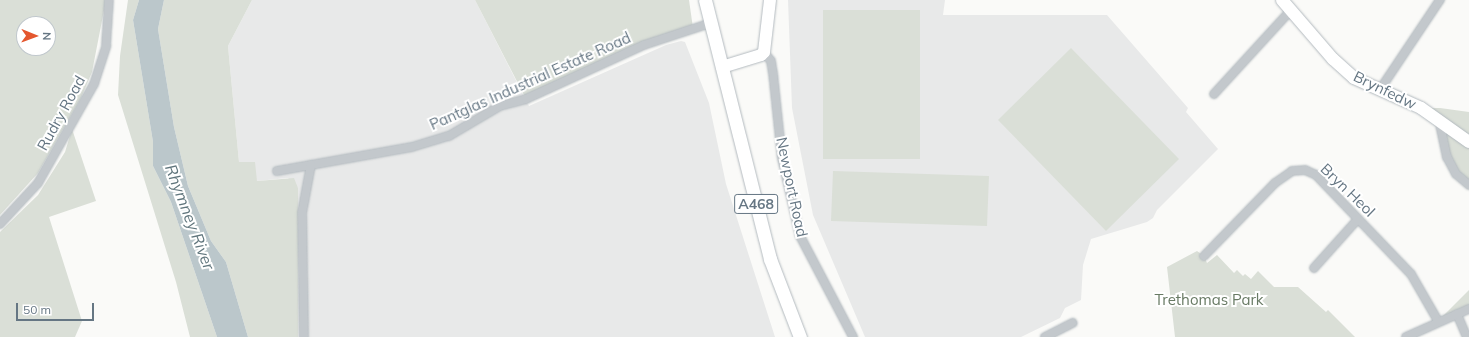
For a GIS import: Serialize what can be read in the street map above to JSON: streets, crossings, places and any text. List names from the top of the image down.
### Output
{
  "streets": {
    "main road": ["A468"],
    "street": [
      "Pantglas Industrial Estate Road",
      "Brynfedw",
      "Rudry Road",
      "Newport Road",
      "Bryn Heol"
    ]
  },
  "crossings": [
    ["Pantglas Industrial Estate Road", "A468"]
  ],
  "water": ["Rhymney River"],
  "parks": ["Trethomas Park"],
  "scale_bar": "50 m",
  "north": "right"
}
